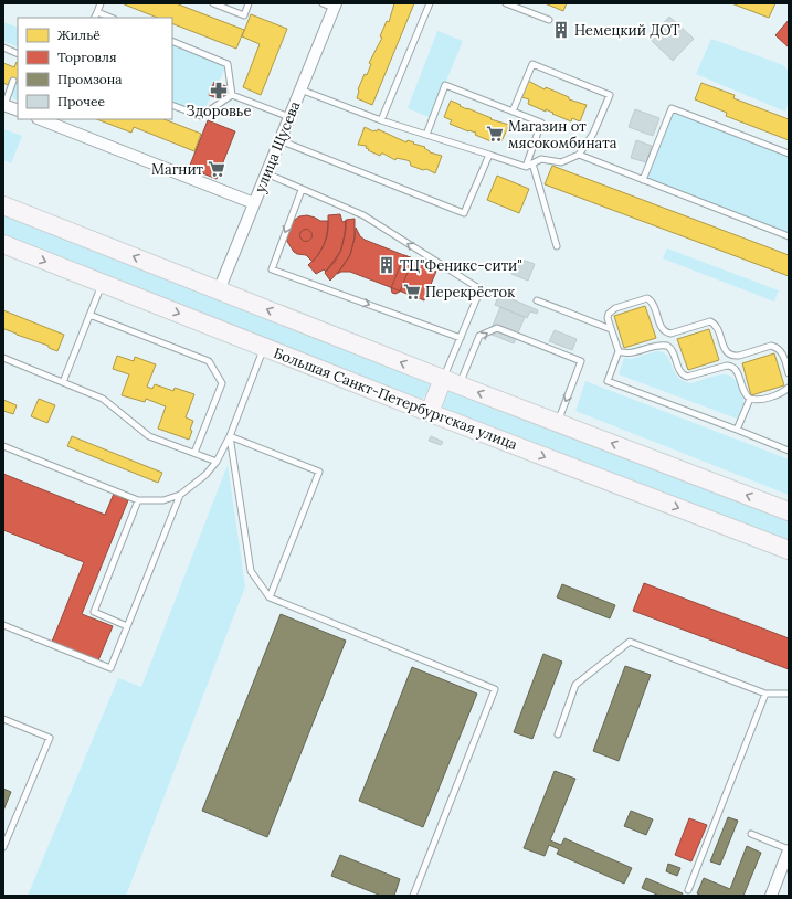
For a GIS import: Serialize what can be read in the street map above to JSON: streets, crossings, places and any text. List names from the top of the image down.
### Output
{
  "streets": {
    "main road": ["Большая Санкт-Петербургская улица"],
    "street": ["улица Щусева"]
  },
  "places": {
    "building": ["Немецкий ДОТ", "ТЦ\"Феникс-сити\""],
    "pharmacy": ["Здоровье"],
    "supermarket": ["Магазин от мясокомбината", "Магнит", "Перекрёсток"]
  },
  "legend": [
    "Жильё",
    "Торговля",
    "Промзона",
    "Прочее"
  ]
}
